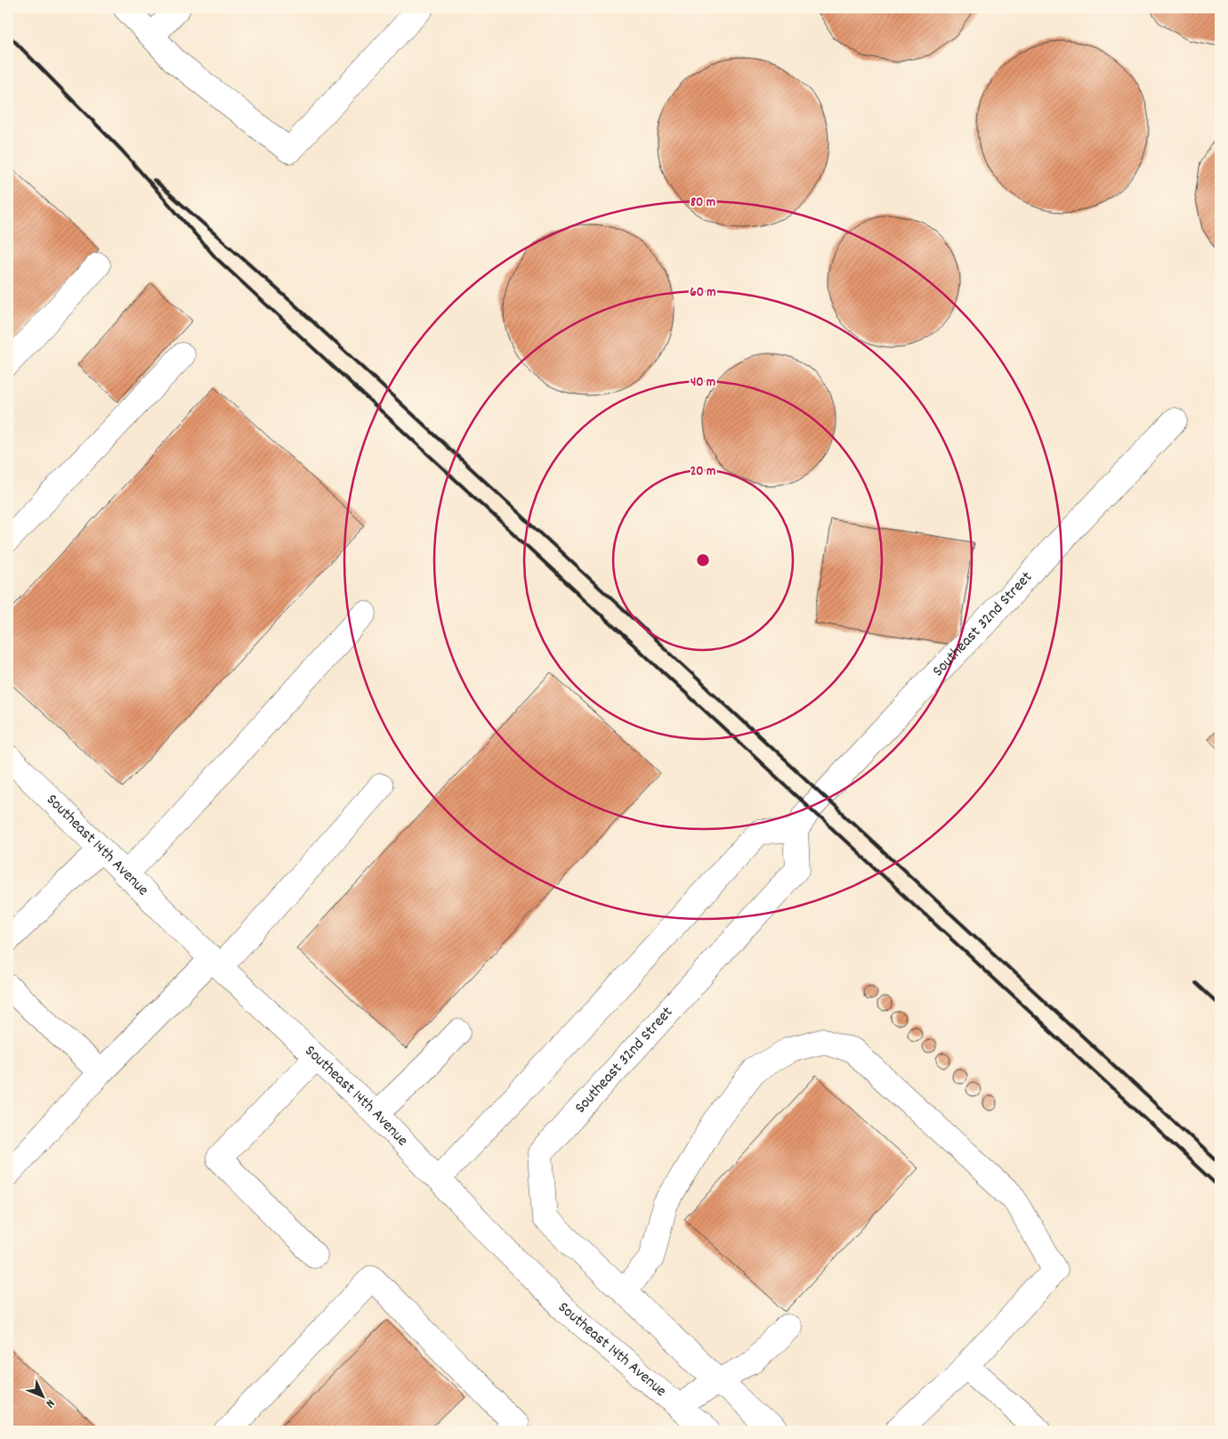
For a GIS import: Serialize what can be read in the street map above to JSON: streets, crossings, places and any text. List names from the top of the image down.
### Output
{
  "streets": {
    "street": ["Southeast 32nd Street", "Southeast 14th Avenue"]
  },
  "north": "bottom right",
  "rings": [
    "80 m",
    "60 m",
    "40 m",
    "20 m"
  ]
}
